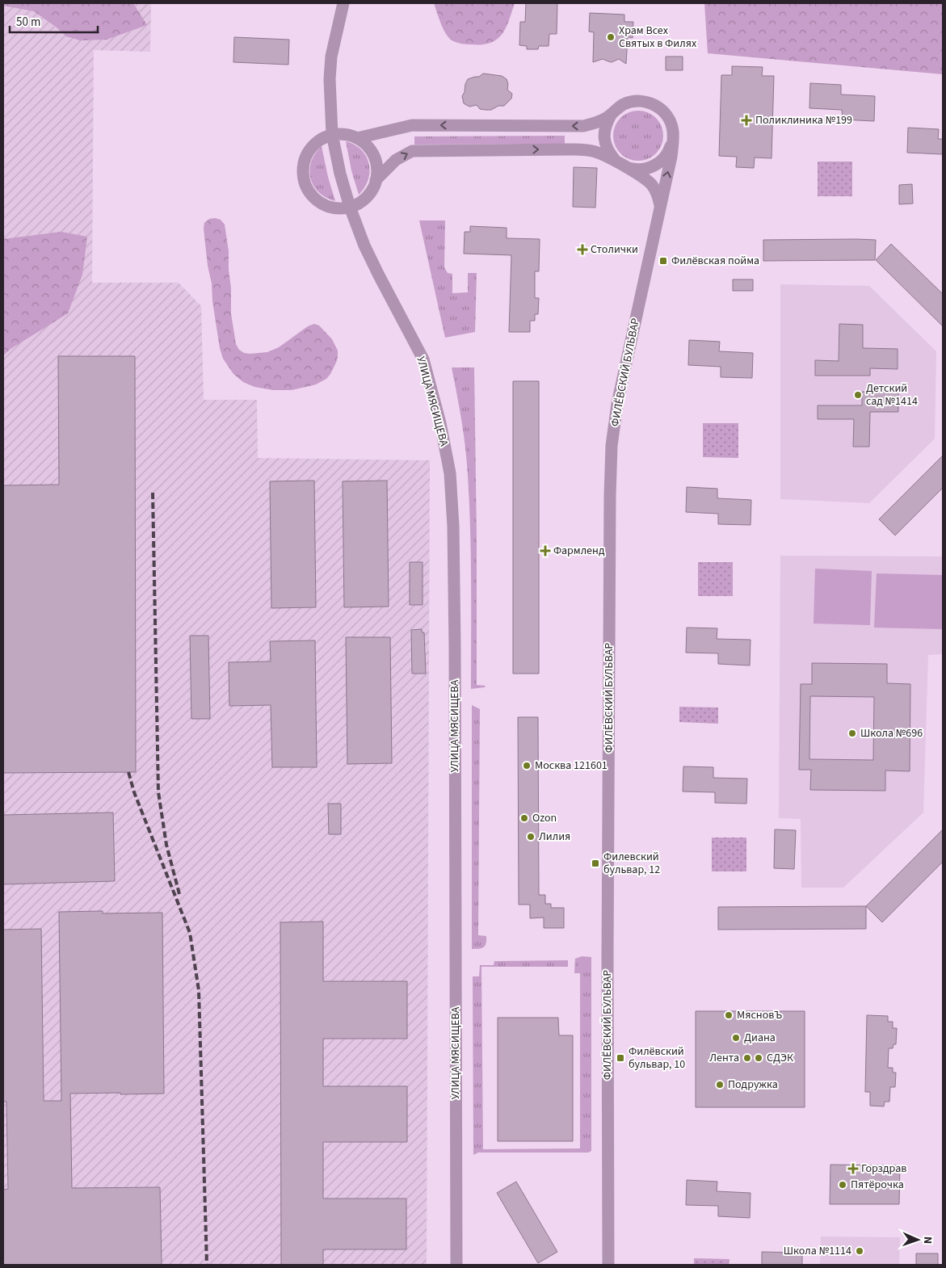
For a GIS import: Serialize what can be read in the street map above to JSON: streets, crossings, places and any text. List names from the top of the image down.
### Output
{
  "streets": {
    "street": ["ФИЛЁВСКИЙ БУЛЬВАР", "УЛИЦА МЯСИЩЕВА"]
  },
  "places": {
    "other": [
      "Храм Всех Святых в Филях",
      "Детский сад №1414",
      "Школа №696",
      "Москва 121601",
      "Ozon",
      "Лилия",
      "МясновЪ",
      "Диана",
      "Лента",
      "СДЭК",
      "Подружка",
      "Пятёрочка",
      "Школа №1114"
    ],
    "health": [
      "Поликлиника №199",
      "Столички",
      "Фармленд",
      "Горздрав"
    ],
    "transit": ["Филёвская пойма", "Филевский бульвар, 12", "Филёвский бульвар, 10"]
  },
  "scale_bar": "50 m",
  "north": "right"
}
